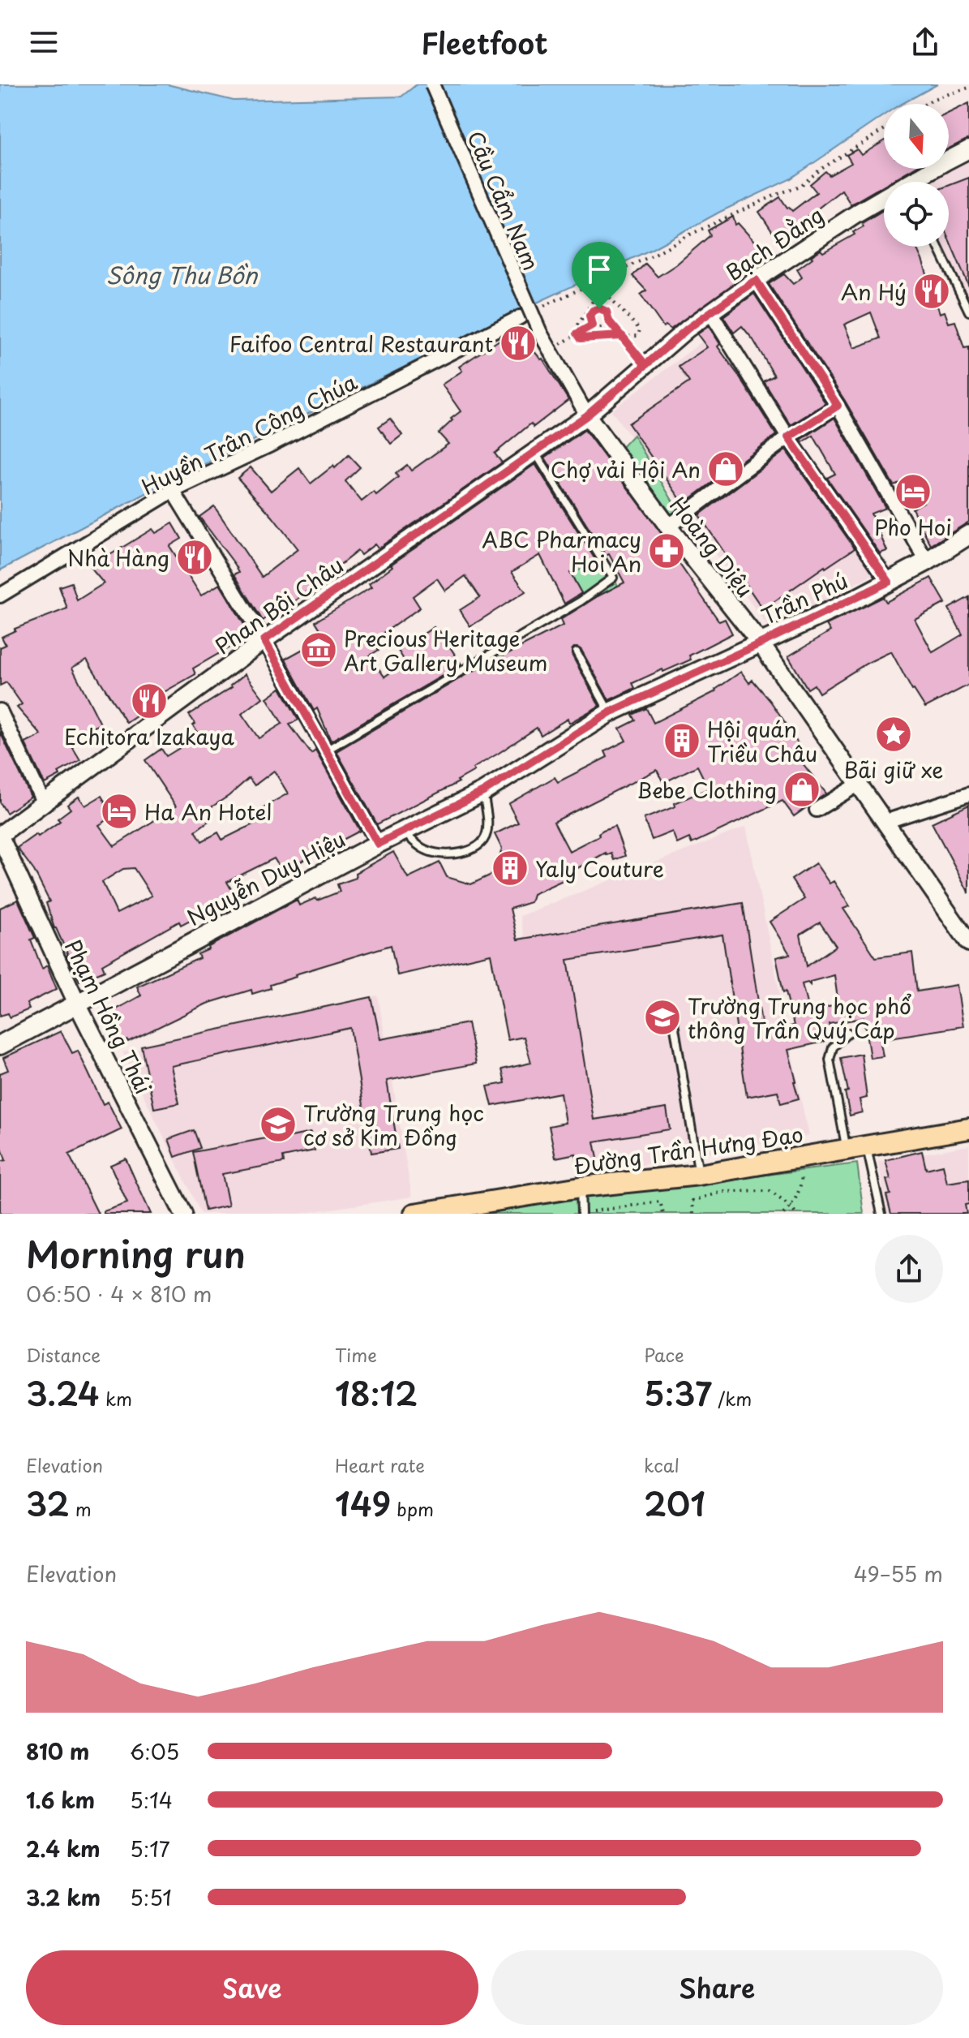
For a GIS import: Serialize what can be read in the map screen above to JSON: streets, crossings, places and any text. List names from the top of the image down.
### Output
{
  "streets": {
    "main road": ["Trần Phú", "Nguyễn Duy Hiệu", "Đường Trần Hưng Đạo"],
    "street": [
      "Cầu Cẩm Nam",
      "Bạch Đằng",
      "Huyền Trân Công Chúa",
      "Hoàng Diệu",
      "Phan Bội Châu",
      "Phạm Hồng Thái"
    ]
  },
  "crossings": [
    ["Cầu Cẩm Nam", "Hoàng Diệu"],
    ["Bạch Đằng", "Hoàng Diệu"],
    ["Bạch Đằng", "Phan Bội Châu"],
    ["Hoàng Diệu", "Trần Phú"],
    ["Hoàng Diệu", "Phan Bội Châu"],
    ["Hoàng Diệu", "Nguyễn Duy Hiệu"],
    ["Trần Phú", "Nguyễn Duy Hiệu"],
    ["Phan Bội Châu", "Phạm Hồng Thái"],
    ["Nguyễn Duy Hiệu", "Phạm Hồng Thái"]
  ],
  "water": ["Sông Thu Bồn"],
  "places": {
    "restaurant": [
      "An Hý",
      "Faifoo Central Restaurant",
      "Nhà Hàng",
      "Echitora Izakaya"
    ],
    "shop": ["Chợ vải Hội An", "Bebe Clothing"],
    "hotel": ["Pho Hoi", "Ha An Hotel"],
    "pharmacy": ["ABC Pharmacy Hoi An"],
    "museum": ["Precious Heritage Art Gallery Museum"],
    "place": ["Bãi giữ xe"],
    "building": ["Hội quán Triều Châu", "Yaly Couture"],
    "school or university": ["Trường Trung học phổ thông Trần Quý Cáp", "Trường Trung học cơ sở Kim Đồng"]
  },
  "north": "bottom",
  "page": {
    "header": "Fleetfoot",
    "heading": ["Morning run", "06:50 · 4 × 810 m"],
    "stats": [
      ["Distance", "3.24 km"],
      ["Time", "18:12"],
      ["Pace", "5:37 /km"],
      ["Elevation", "32 m"],
      ["Heart rate", "149 bpm"],
      ["kcal", "201"]
    ],
    "chart": ["Elevation", "49–55 m"],
    "list": [
      {
        "name": "810 m",
        "note": "6:05"
      },
      {
        "name": "1.6 km",
        "note": "5:14"
      },
      {
        "name": "2.4 km",
        "note": "5:17"
      },
      {
        "name": "3.2 km",
        "note": "5:51"
      }
    ],
    "buttons": ["Save", "Share"]
  }
}
